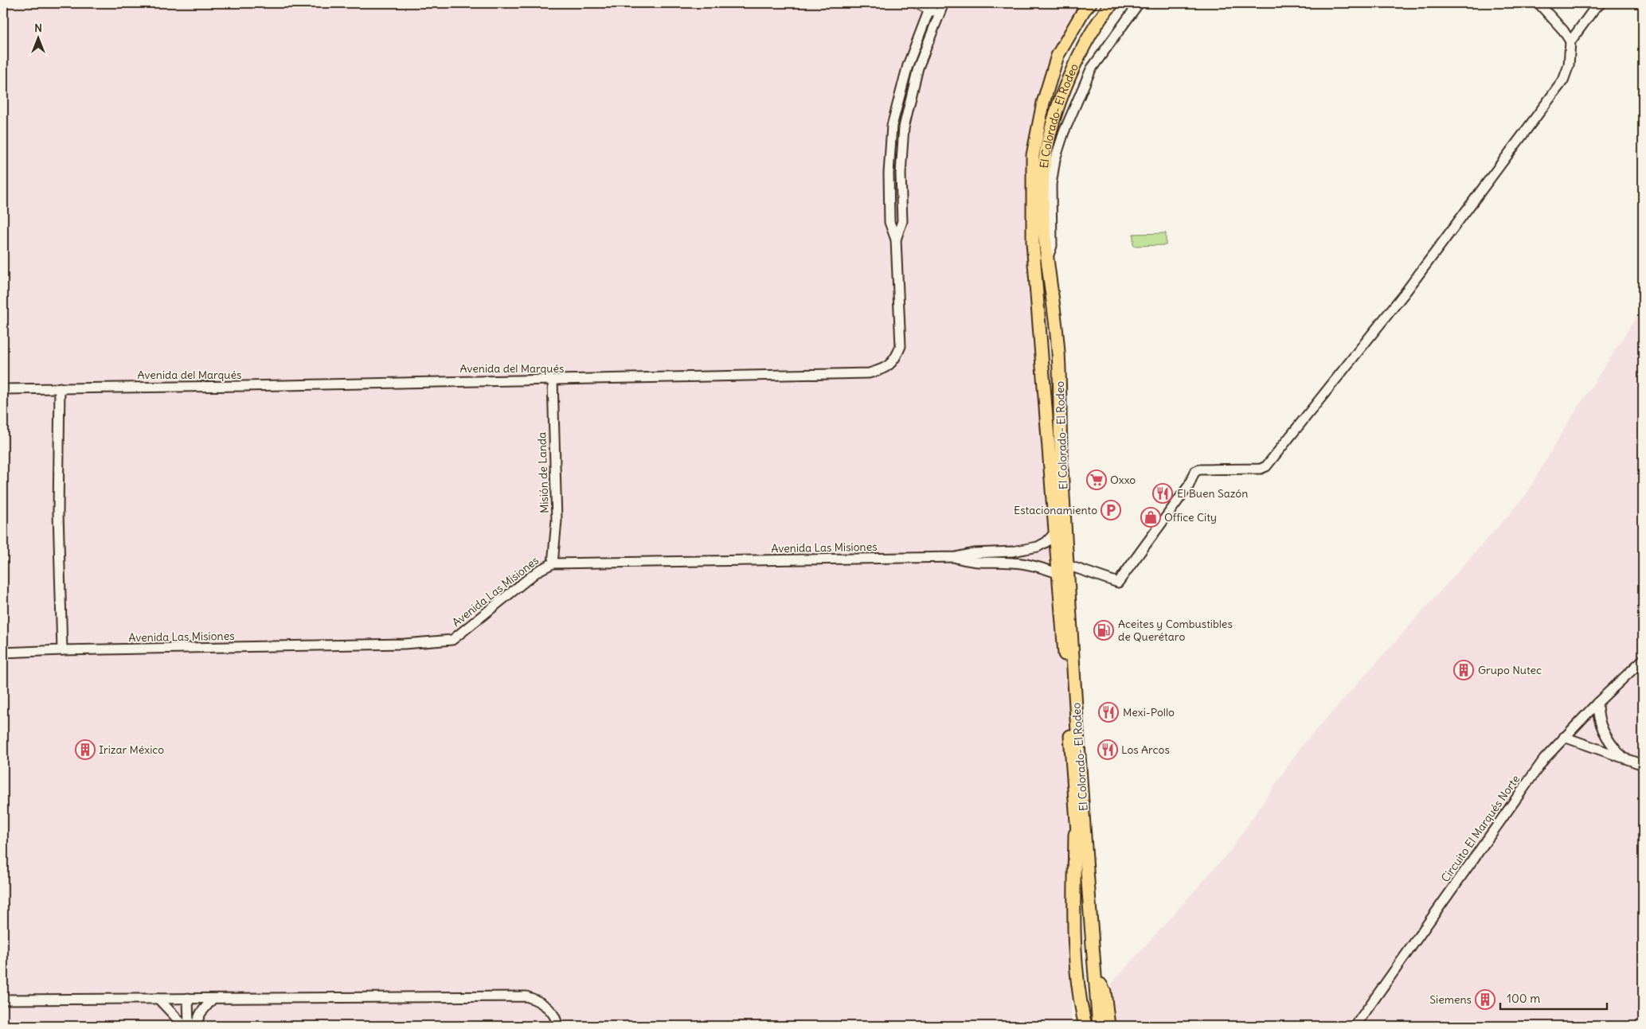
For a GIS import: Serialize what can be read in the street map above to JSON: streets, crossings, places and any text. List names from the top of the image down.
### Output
{
  "streets": {
    "main road": ["El Colorado- El Rodeo"],
    "street": [
      "Avenida del Marqués",
      "Misión de Landa",
      "Avenida Las Misiones",
      "Circuito El Marqués Norte"
    ]
  },
  "crossings": [
    ["El Colorado- El Rodeo", "Avenida Las Misiones"],
    ["Avenida del Marqués", "Misión de Landa"],
    ["Misión de Landa", "Avenida Las Misiones"]
  ],
  "places": {
    "supermarket": ["Oxxo"],
    "restaurant": ["El Buen Sazón", "Mexi-Pollo", "Los Arcos"],
    "parking": ["Estacionamiento"],
    "shop": ["Office City"],
    "fuel station": ["Aceites y Combustibles de Querétaro"],
    "building": ["Grupo Nutec", "Irizar México", "Siemens"]
  },
  "scale_bar": "100 m",
  "north": "top"
}
